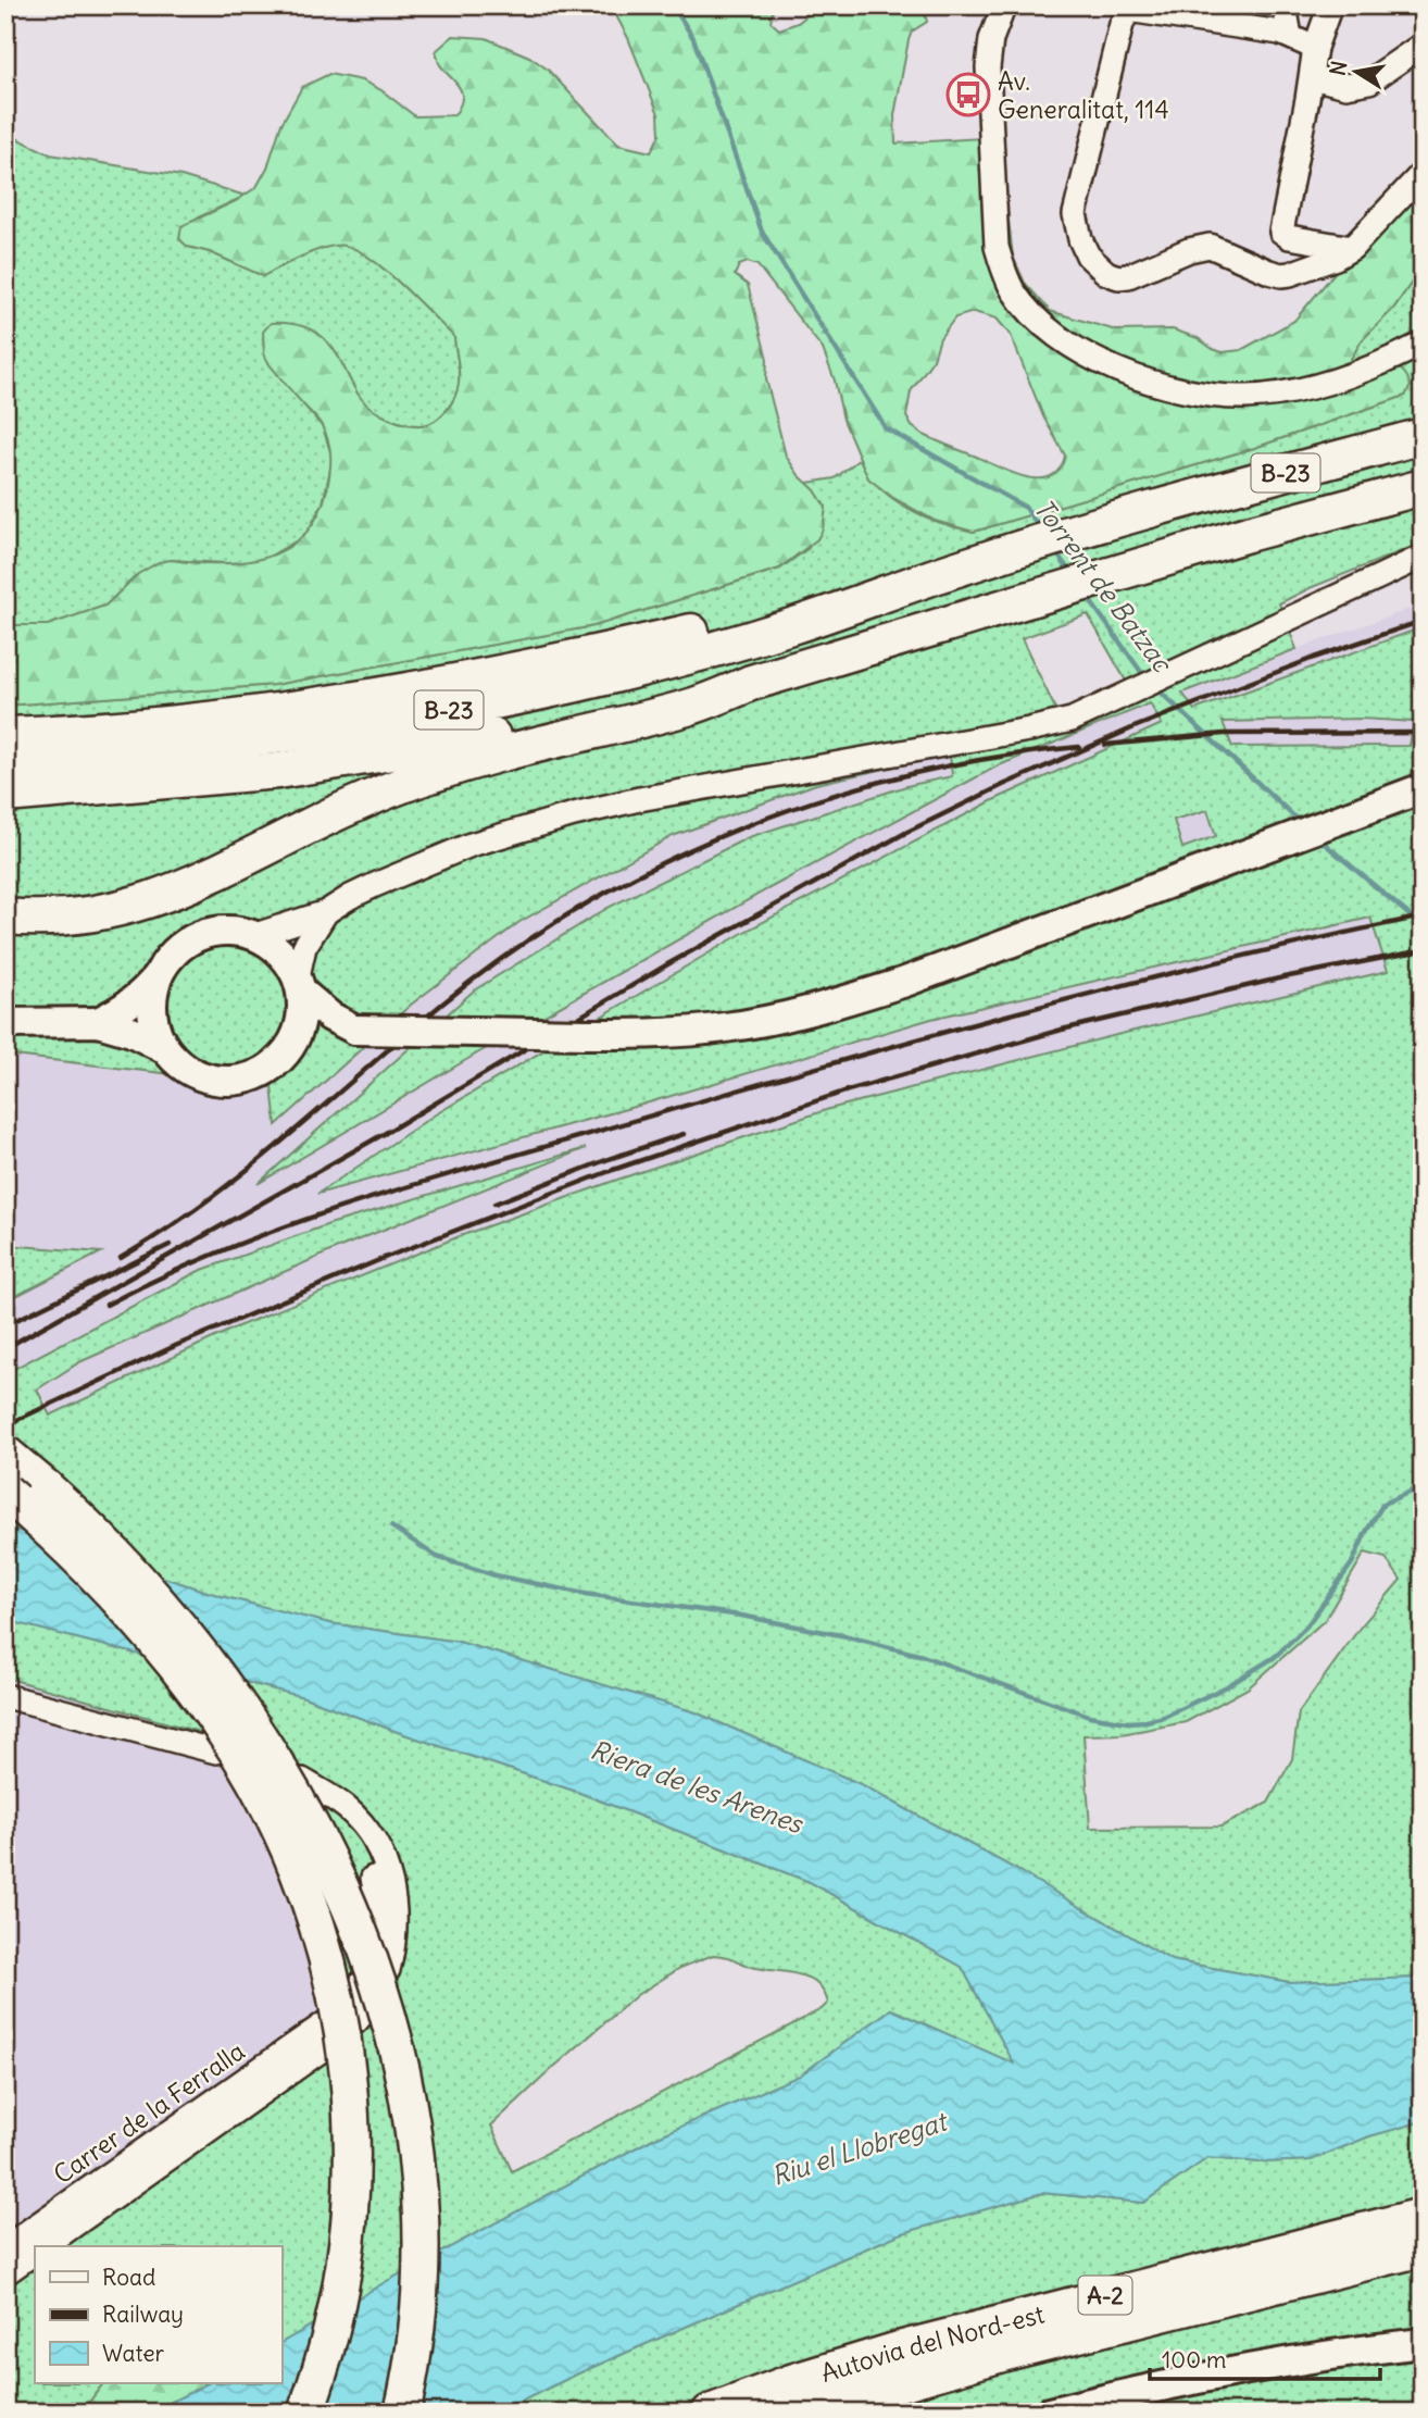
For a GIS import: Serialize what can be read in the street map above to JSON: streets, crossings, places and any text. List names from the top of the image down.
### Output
{
  "streets": {
    "highway": ["B-23", "A-2", "Autovia del Nord-est"],
    "street": ["Carrer de la Ferralla"]
  },
  "water": ["Torrent de Batzac", "Riera de les Arenes", "Riu el Llobregat"],
  "places": {
    "bus stop": ["Av. Generalitat, 114"]
  },
  "legend": ["Road", "Railway", "Water"],
  "scale_bar": "100 m",
  "north": "left"
}
